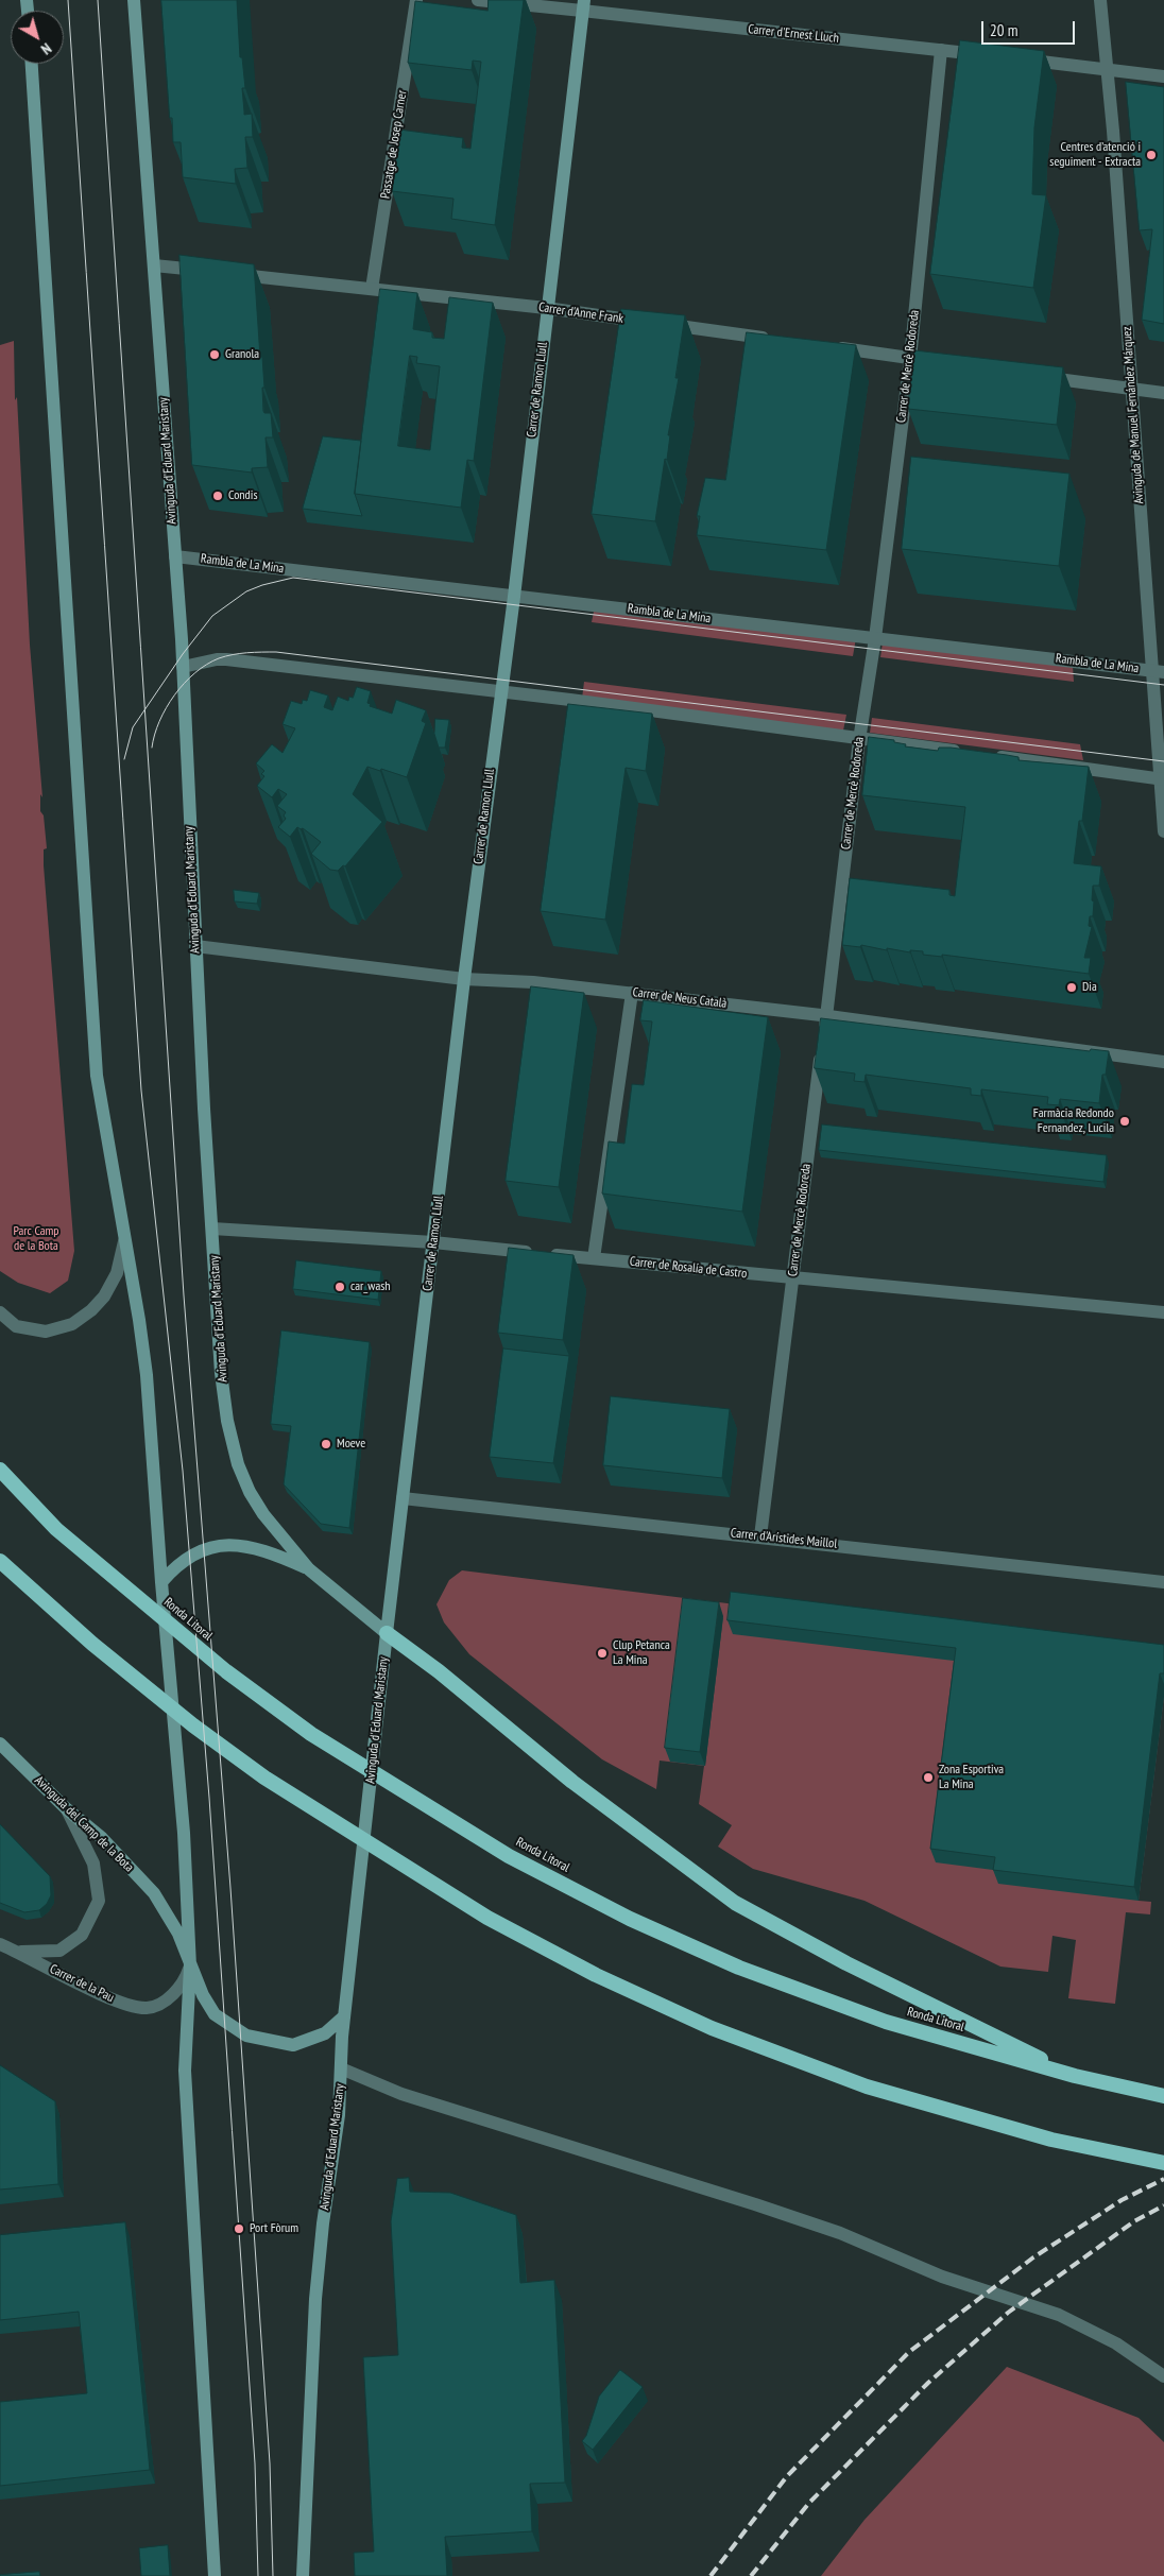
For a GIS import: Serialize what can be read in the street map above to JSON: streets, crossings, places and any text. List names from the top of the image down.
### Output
{
  "streets": {
    "highway": ["Ronda Litoral"],
    "main road": ["Carrer de Ramon Llull", "Avinguda d'Eduard Maristany", "Avinguda del Camp de la Bota"],
    "street": [
      "Carrer d'Ernest Lluch",
      "Passatge de Josep Carner",
      "Carrer d'Anne Frank",
      "Carrer de Mercè Rodoreda",
      "Avinguda de Manuel Fernández Márquez",
      "Rambla de La Mina",
      "Carrer de Neus Català",
      "Carrer de Rosalía de Castro",
      "Carrer d'Arístides Maillol",
      "Carrer de la Pau"
    ]
  },
  "crossings": [
    ["Carrer d'Ernest Lluch", "Carrer de Mercè Rodoreda"],
    ["Carrer d'Ernest Lluch", "Carrer de Ramon Llull"],
    ["Passatge de Josep Carner", "Carrer d'Anne Frank"],
    ["Carrer d'Anne Frank", "Carrer de Ramon Llull"],
    ["Carrer de Mercè Rodoreda", "Rambla de La Mina"],
    ["Carrer de Mercè Rodoreda", "Carrer de Neus Català"],
    ["Carrer de Mercè Rodoreda", "Carrer de Rosalía de Castro"],
    ["Carrer de Mercè Rodoreda", "Carrer d'Arístides Maillol"],
    ["Carrer de Ramon Llull", "Avinguda d'Eduard Maristany"],
    ["Carrer de Ramon Llull", "Rambla de La Mina"],
    ["Carrer de Ramon Llull", "Carrer de Neus Català"],
    ["Carrer de Ramon Llull", "Carrer de Rosalía de Castro"],
    ["Carrer de Ramon Llull", "Carrer d'Arístides Maillol"],
    ["Avinguda de Manuel Fernández Márquez", "Rambla de La Mina"],
    ["Avinguda d'Eduard Maristany", "Rambla de La Mina"],
    ["Avinguda d'Eduard Maristany", "Carrer de Neus Català"],
    ["Avinguda d'Eduard Maristany", "Carrer de Rosalía de Castro"],
    ["Avinguda d'Eduard Maristany", "Avinguda del Camp de la Bota"],
    ["Avinguda del Camp de la Bota", "Carrer de la Pau"]
  ],
  "parks": ["Parc Camp de la Bota"],
  "places": [
    "Centres d’atenció i seguiment - Extracta",
    "Granola",
    "Condis",
    "Dia",
    "Farmàcia Redondo Fernandez, Lucila",
    "car_wash",
    "Moeve",
    "Clup Petanca La Mina",
    "Zona Esportiva La Mina",
    "Port Fòrum"
  ],
  "scale_bar": "20 m",
  "north": "bottom right"
}
